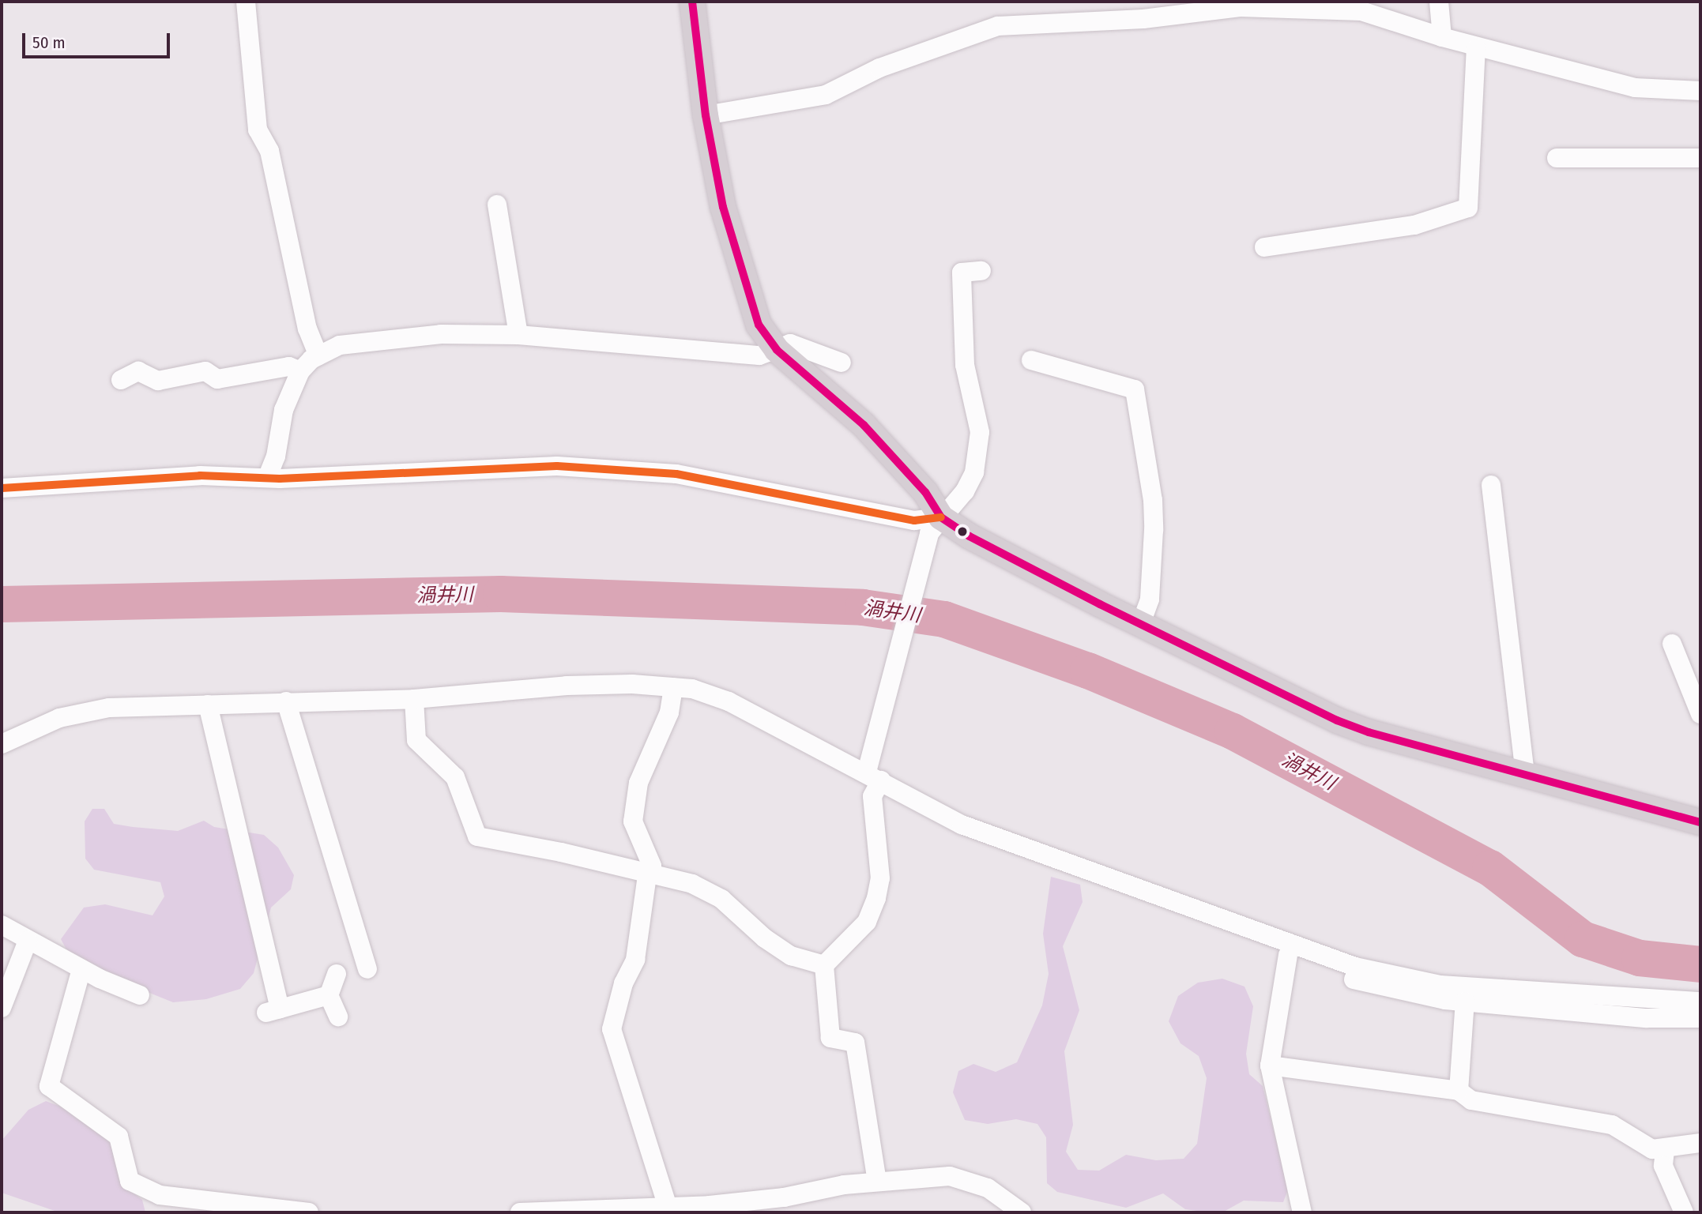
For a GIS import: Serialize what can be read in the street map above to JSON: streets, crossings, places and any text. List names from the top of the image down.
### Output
{
  "water": ["渦井川"],
  "scale_bar": "50 m"
}
